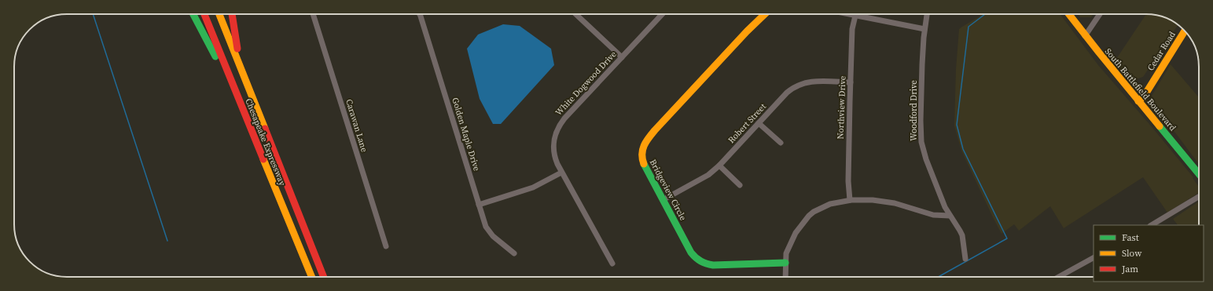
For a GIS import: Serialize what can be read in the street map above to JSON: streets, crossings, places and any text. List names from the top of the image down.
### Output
{
  "streets": {
    "main road": [
      "Cedar Road",
      "South Battlefield Boulevard",
      "Chesapeake Expressway",
      "Bridgeview Circle"
    ],
    "street": [
      "White Dogwood Drive",
      "Northview Drive",
      "Woodford Drive",
      "Robert Street",
      "Carawan Lane",
      "Golden Maple Drive"
    ]
  },
  "crossings": [
    ["Cedar Road", "South Battlefield Boulevard"],
    ["Northview Drive", "Robert Street"],
    ["Robert Street", "Bridgeview Circle"]
  ],
  "legend": ["Fast", "Slow", "Jam"]
}
